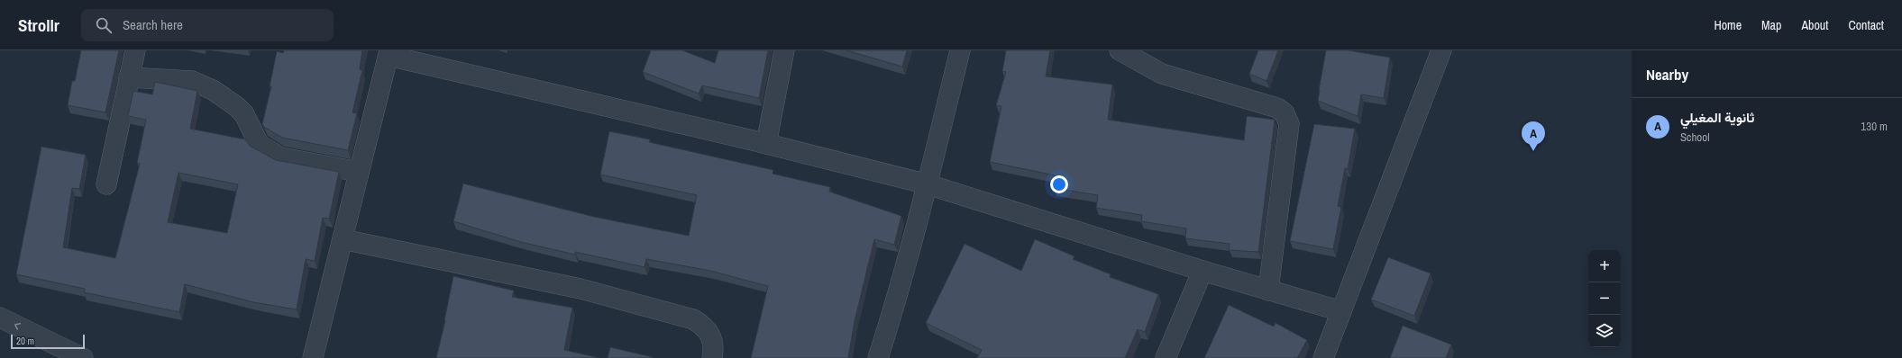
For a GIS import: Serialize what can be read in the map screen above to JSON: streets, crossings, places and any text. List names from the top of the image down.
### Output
{
  "scale_bar": "20 m",
  "page": {
    "header": "Strollr",
    "search": "Search here",
    "nav": [
      "Home",
      "Map",
      "About",
      "Contact"
    ],
    "heading": "Nearby",
    "list": [
      {
        "mark": "A",
        "name": "ثانوية المغيلي",
        "note": "School",
        "value": "130 m"
      }
    ],
    "pins": "A",
    "map_buttons": ["+", "−"],
    "scale": "20 m"
  }
}
